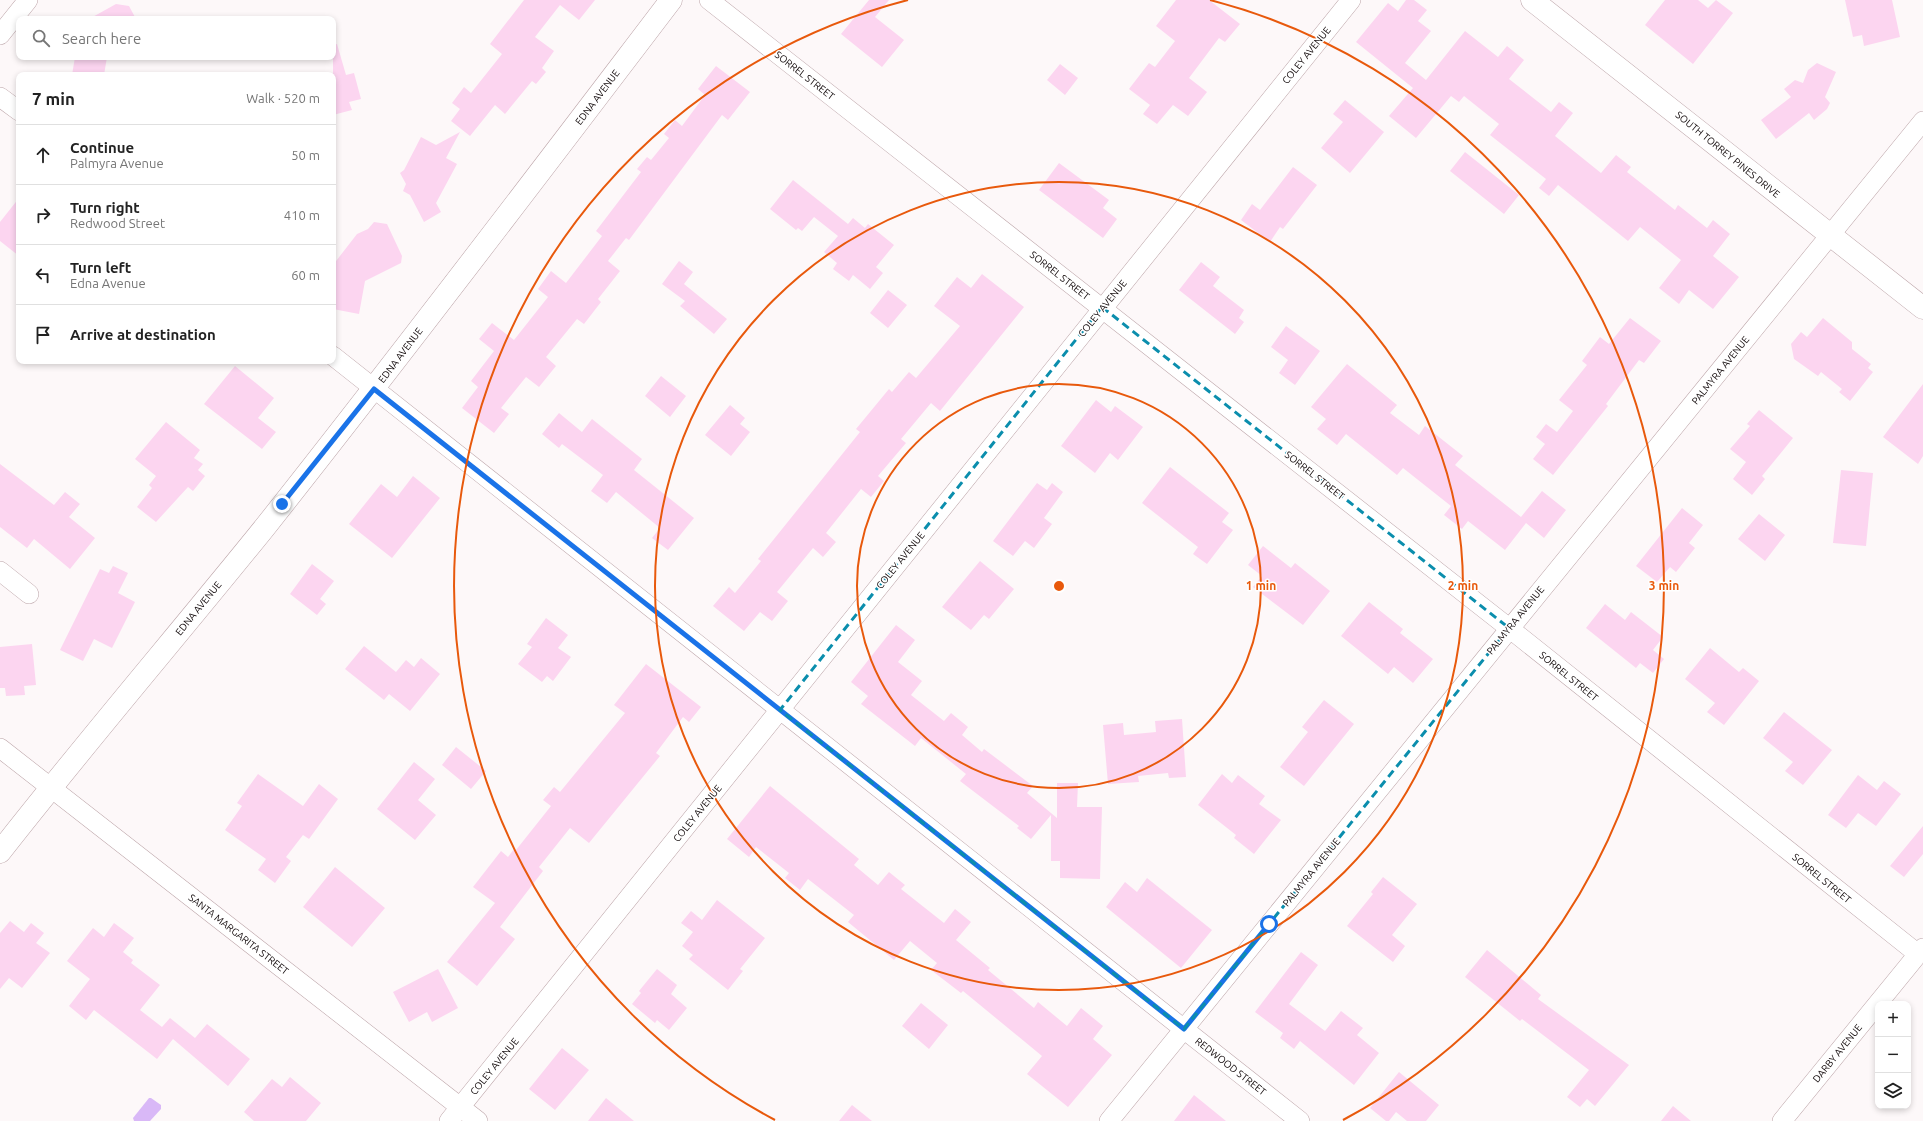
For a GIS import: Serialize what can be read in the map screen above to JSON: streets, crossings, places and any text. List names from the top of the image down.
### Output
{
  "streets": {
    "street": [
      "COLEY AVENUE",
      "SORREL STREET",
      "EDNA AVENUE",
      "SOUTH TORREY PINES DRIVE",
      "PALMYRA AVENUE",
      "SANTA MARGARITA STREET",
      "DARBY AVENUE",
      "REDWOOD STREET"
    ]
  },
  "crossings": [
    ["COLEY AVENUE", "SORREL STREET"],
    ["COLEY AVENUE", "SANTA MARGARITA STREET"],
    ["COLEY AVENUE", "REDWOOD STREET"],
    ["SORREL STREET", "PALMYRA AVENUE"],
    ["SORREL STREET", "DARBY AVENUE"],
    ["EDNA AVENUE", "SANTA MARGARITA STREET"],
    ["EDNA AVENUE", "REDWOOD STREET"],
    ["SOUTH TORREY PINES DRIVE", "PALMYRA AVENUE"],
    ["PALMYRA AVENUE", "REDWOOD STREET"]
  ],
  "page": {
    "search": "Search here",
    "heading": ["7 min", "Walk · 520 m"],
    "list": [
      ["Continue", "Palmyra Avenue", "50 m"],
      ["Turn right", "Redwood Street", "410 m"],
      ["Turn left", "Edna Avenue", "60 m"],
      "Arrive at destination"
    ],
    "map_buttons": ["+", "−"]
  },
  "rings": ["1 min", "2 min", "3 min"]
}
